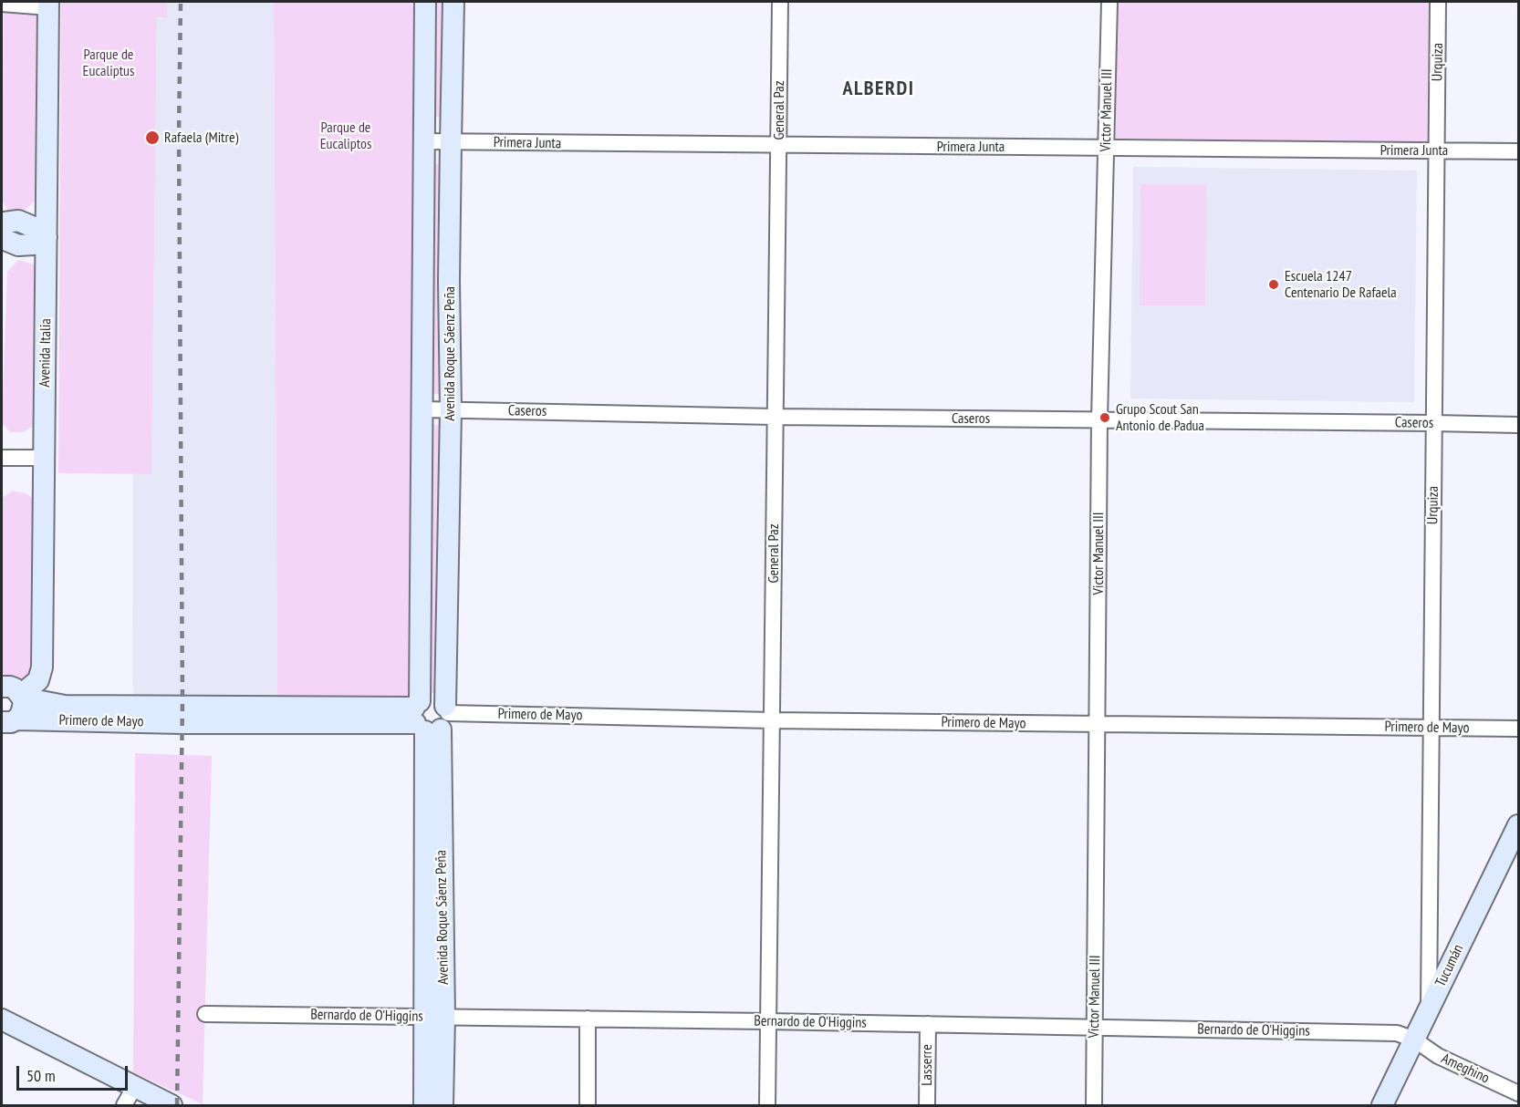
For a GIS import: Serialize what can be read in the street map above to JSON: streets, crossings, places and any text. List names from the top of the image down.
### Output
{
  "streets": {
    "street": [
      "Urquiza",
      "General Paz",
      "Victor Manuel III",
      "Primera Junta",
      "Avenida Italia",
      "Avenida Roque Sáenz Peña",
      "Caseros",
      "Primero de Mayo",
      "Tucumán",
      "Bernardo de O'Higgins",
      "Lasserre",
      "Ameghino"
    ]
  },
  "crossings": [
    ["Urquiza", "Primera Junta"],
    ["Urquiza", "Caseros"],
    ["Urquiza", "Primero de Mayo"],
    ["Urquiza", "Tucumán"],
    ["General Paz", "Primera Junta"],
    ["General Paz", "Caseros"],
    ["General Paz", "Primero de Mayo"],
    ["General Paz", "Bernardo de O'Higgins"],
    ["Victor Manuel III", "Primera Junta"],
    ["Victor Manuel III", "Caseros"],
    ["Victor Manuel III", "Primero de Mayo"],
    ["Victor Manuel III", "Bernardo de O'Higgins"],
    ["Primera Junta", "Avenida Roque Sáenz Peña"],
    ["Avenida Italia", "Primero de Mayo"],
    ["Avenida Roque Sáenz Peña", "Caseros"],
    ["Avenida Roque Sáenz Peña", "Primero de Mayo"],
    ["Avenida Roque Sáenz Peña", "Bernardo de O'Higgins"],
    ["Tucumán", "Bernardo de O'Higgins"],
    ["Tucumán", "Ameghino"],
    ["Bernardo de O'Higgins", "Lasserre"],
    ["Bernardo de O'Higgins", "Ameghino"]
  ],
  "districts": ["ALBERDI"],
  "parks": ["Parque de Eucaliptus", "Parque de Eucaliptos"],
  "places": ["Rafaela (Mitre)", "Escuela 1247 Centenario De Rafaela", "Grupo Scout San Antonio de Padua"],
  "scale_bar": "50 m"
}
